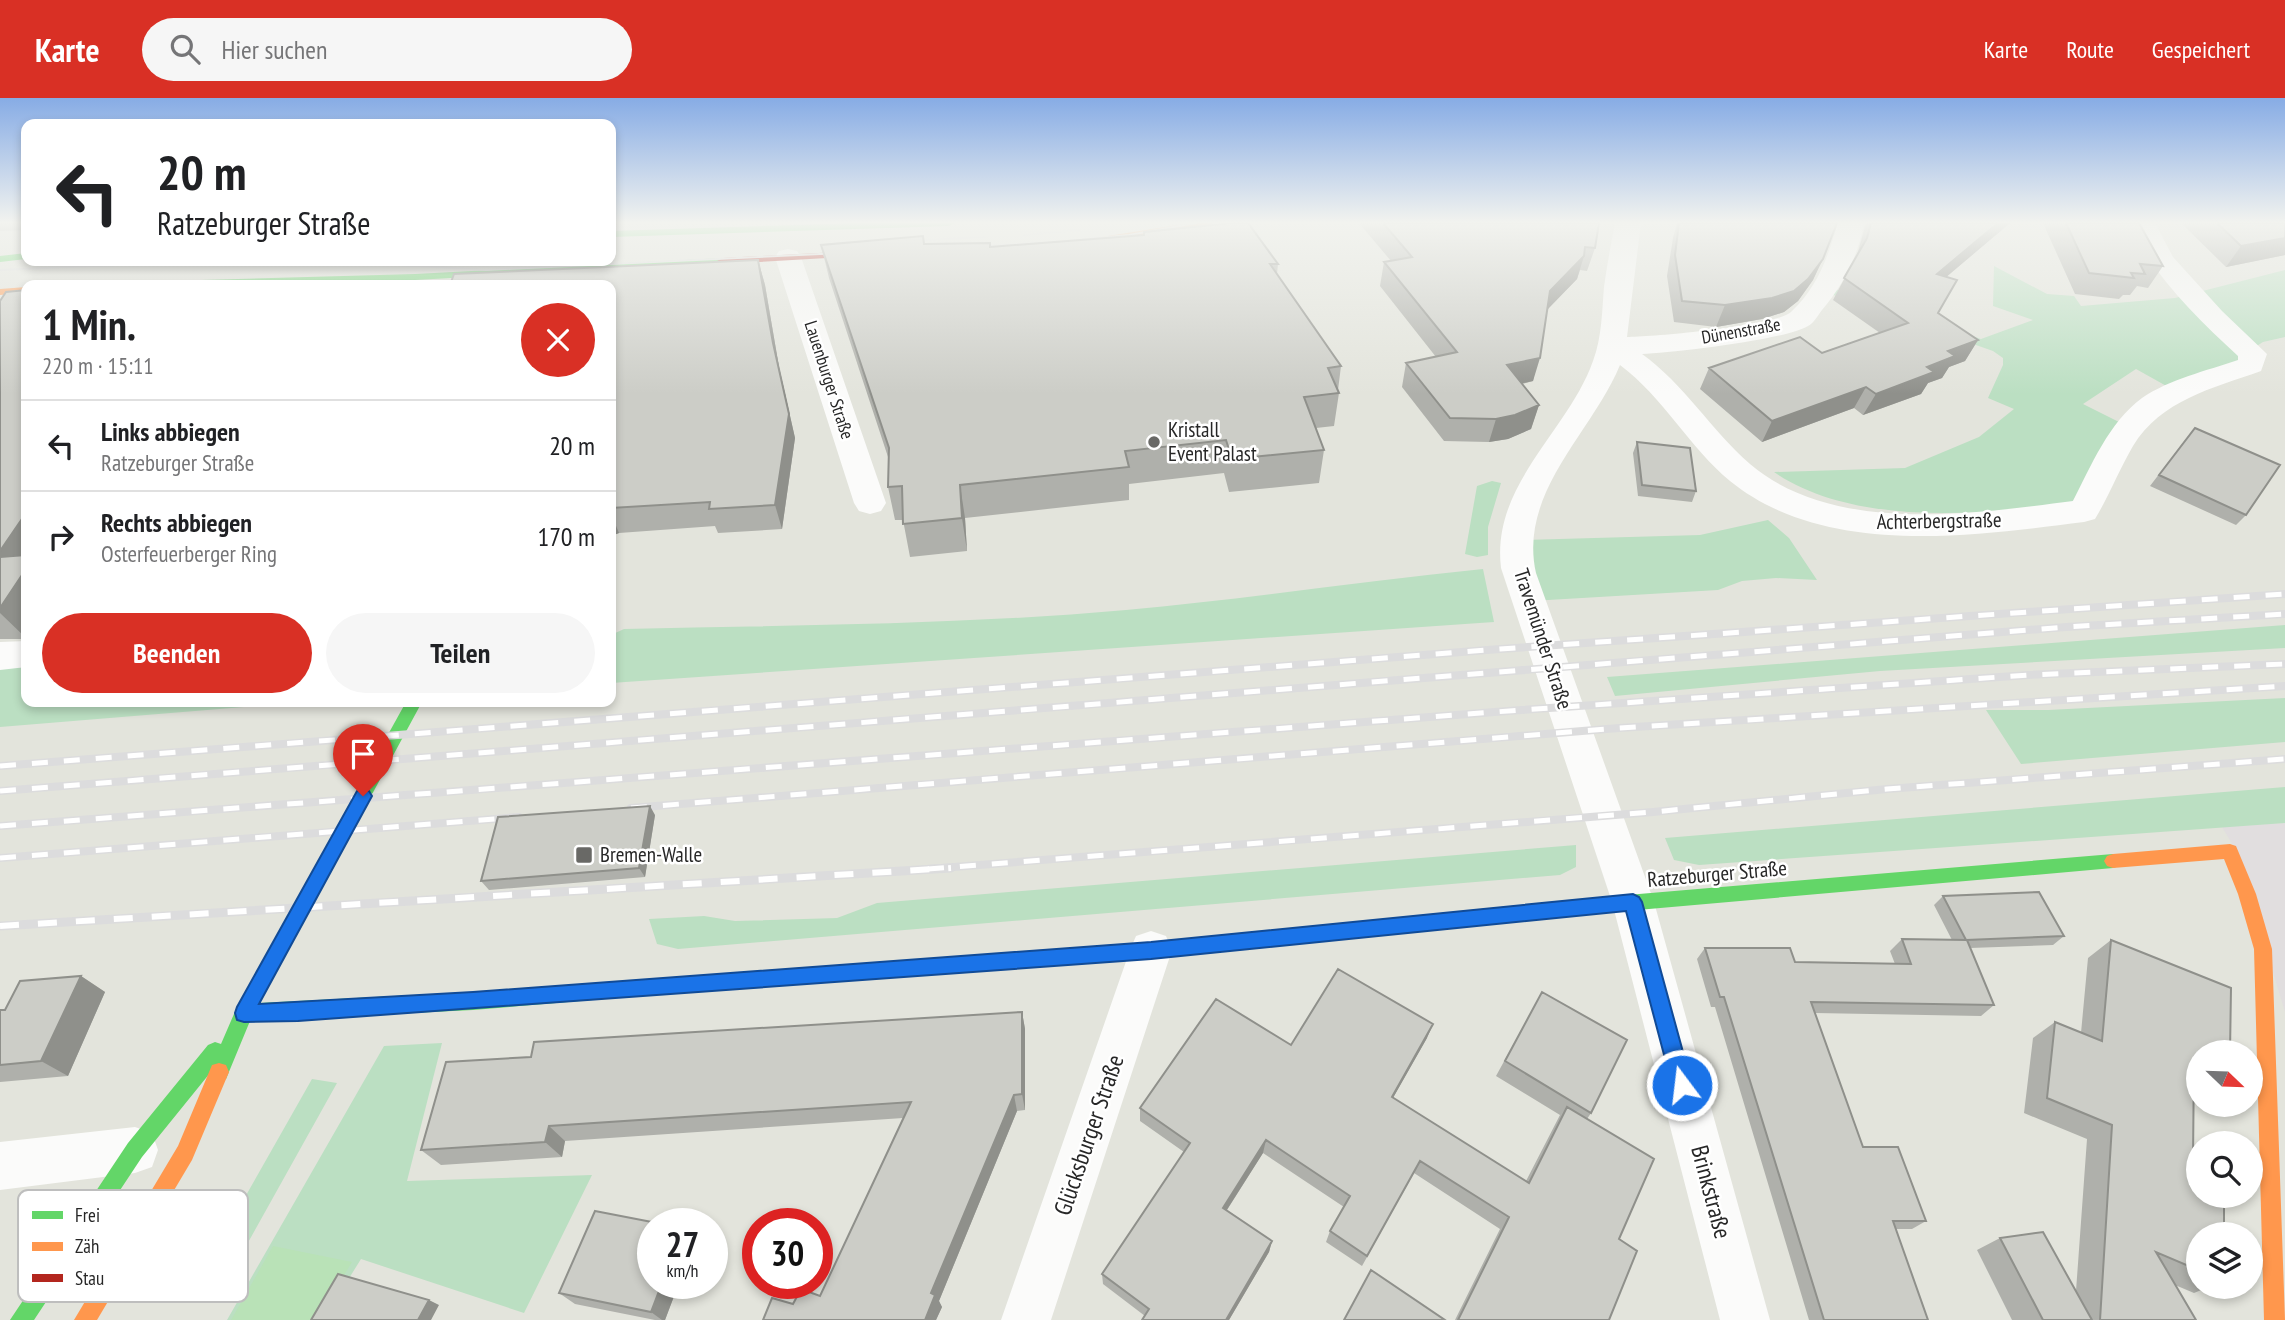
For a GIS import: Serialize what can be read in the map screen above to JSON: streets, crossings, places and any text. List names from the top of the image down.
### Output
{
  "streets": {
    "main road": ["Ratzeburger Straße"],
    "street": [
      "Dünenstraße",
      "Lauenburger Straße",
      "Achterbergstraße",
      "Travemünder Straße",
      "Glücksburger Straße",
      "Brinkstraße"
    ]
  },
  "crossings": [
    ["Dünenstraße", "Achterbergstraße"],
    ["Dünenstraße", "Travemünder Straße"],
    ["Achterbergstraße", "Travemünder Straße"],
    ["Travemünder Straße", "Ratzeburger Straße"],
    ["Travemünder Straße", "Brinkstraße"],
    ["Ratzeburger Straße", "Glücksburger Straße"],
    ["Ratzeburger Straße", "Brinkstraße"]
  ],
  "places": {
    "other": ["Kristall Event Palast"],
    "transit": ["Bremen-Walle"]
  },
  "legend": ["Frei", "Zäh", "Stau"],
  "north": "bottom right",
  "page": {
    "header": "Karte",
    "search": "Hier suchen",
    "nav": ["Karte", "Route", "Gespeichert"],
    "turn": ["20 m", "Ratzeburger Straße"],
    "heading": ["1 Min.", "220 m · 15:11"],
    "list": [
      {
        "name": "Links abbiegen",
        "note": "Ratzeburger Straße",
        "value": "20 m"
      },
      {
        "name": "Rechts abbiegen",
        "note": "Osterfeuerberger Ring",
        "value": "170 m"
      }
    ],
    "buttons": ["Beenden", "Teilen"],
    "speed": "27 km/h",
    "limit": "30"
  }
}
